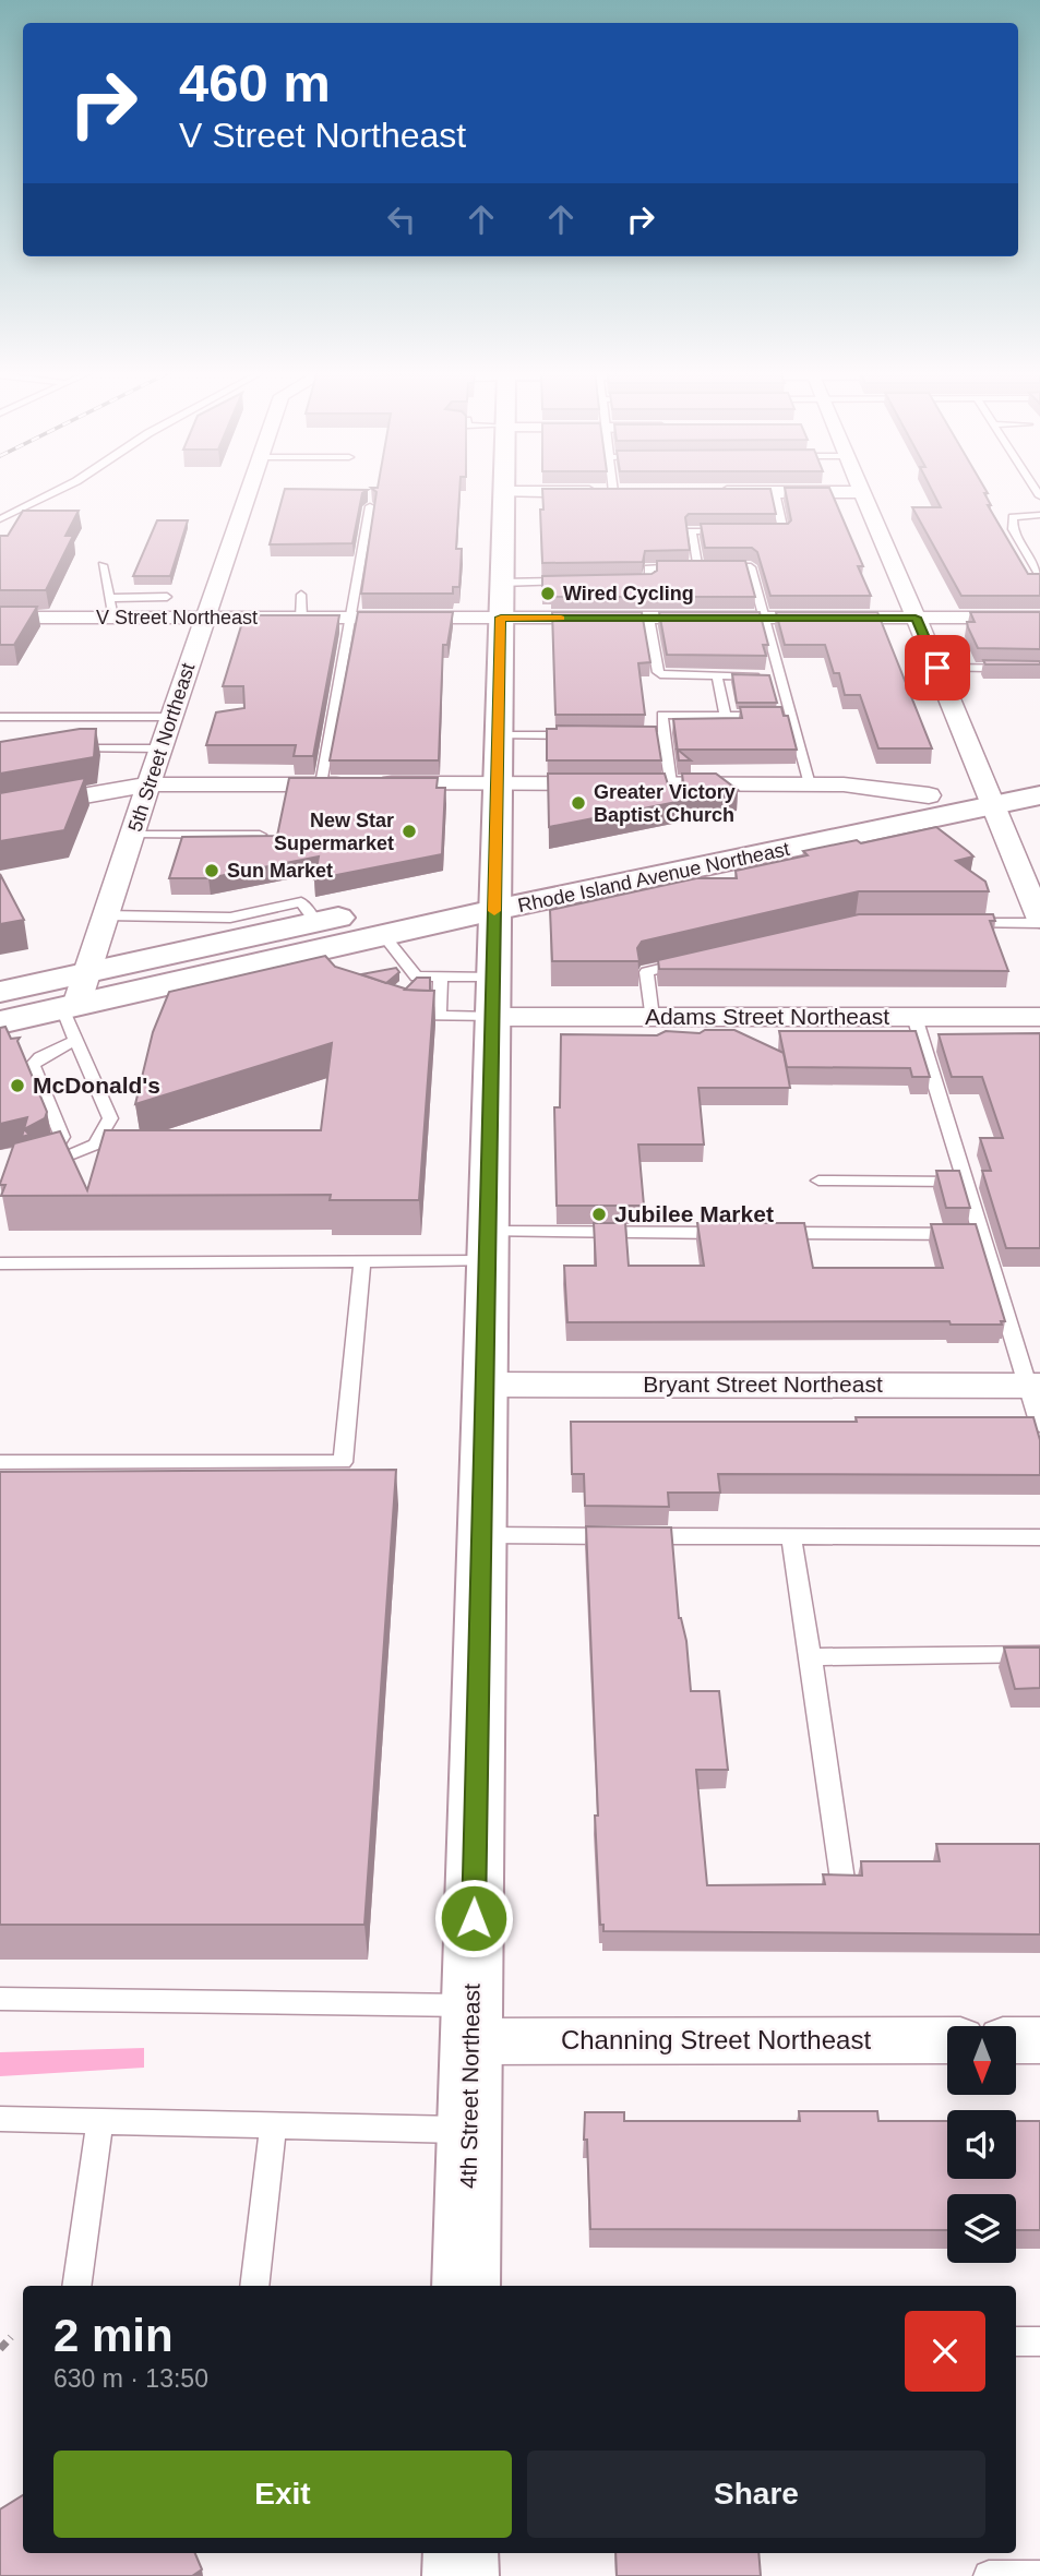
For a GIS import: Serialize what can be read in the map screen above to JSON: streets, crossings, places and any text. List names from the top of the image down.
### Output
{
  "streets": {
    "street": [
      "V Street Northeast",
      "5th Street Northeast",
      "Rhode Island Avenue Northeast",
      "Adams Street Northeast",
      "Bryant Street Northeast",
      "Channing Street Northeast",
      "4th Street Northeast"
    ]
  },
  "crossings": [
    ["V Street Northeast", "5th Street Northeast"],
    ["V Street Northeast", "4th Street Northeast"],
    ["5th Street Northeast", "Rhode Island Avenue Northeast"],
    ["Rhode Island Avenue Northeast", "4th Street Northeast"],
    ["Adams Street Northeast", "4th Street Northeast"],
    ["Bryant Street Northeast", "4th Street Northeast"],
    ["Channing Street Northeast", "4th Street Northeast"]
  ],
  "places": [
    "Wired Cycling",
    "Greater Victory Baptist Church",
    "New Star Supermarket",
    "Sun Market",
    "McDonald's",
    "Jubilee Market"
  ],
  "north": "bottom",
  "page": {
    "turn": ["460 m", "V Street Northeast"],
    "heading": ["2 min", "630 m · 13:50"],
    "buttons": ["Exit", "Share"]
  }
}
